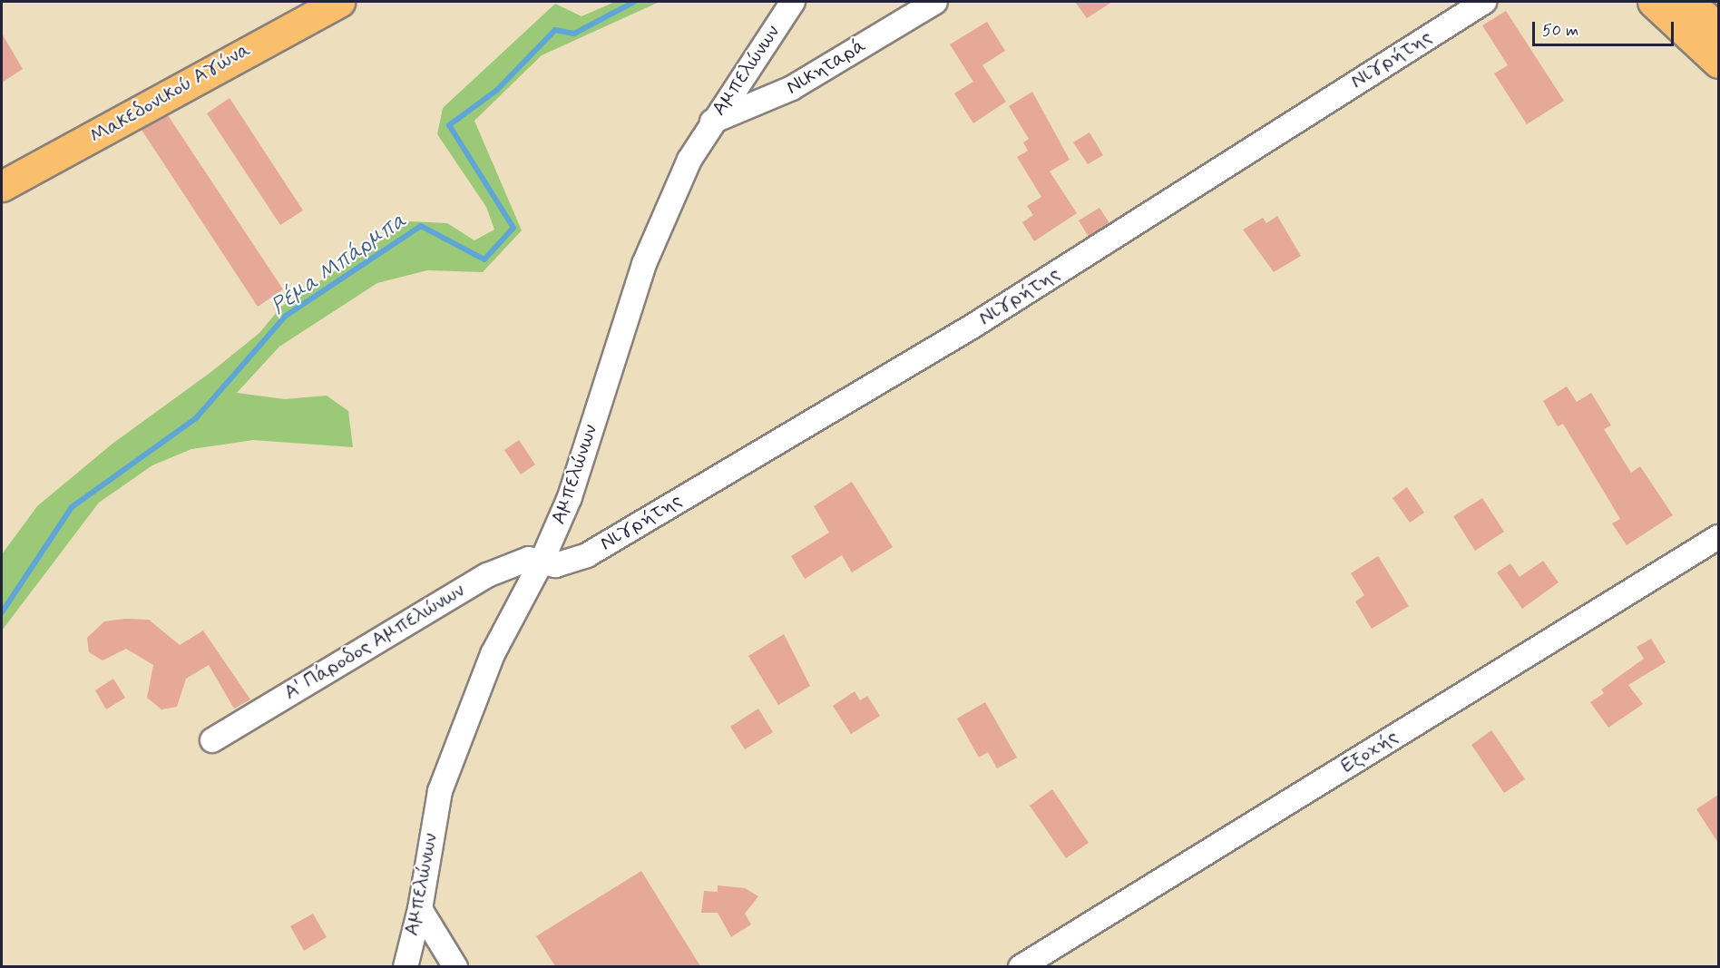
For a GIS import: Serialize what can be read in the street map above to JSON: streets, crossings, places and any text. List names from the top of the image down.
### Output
{
  "streets": {
    "main road": ["Μακεδονικού Αγώνα"],
    "street": [
      "Νιγρήτης",
      "Νικηταρά",
      "Αμπελώνων",
      "Α' Πάροδος Αμπελώνων",
      "Εξοχής"
    ]
  },
  "crossings": [
    ["Νιγρήτης", "Αμπελώνων"],
    ["Νιγρήτης", "Α' Πάροδος Αμπελώνων"],
    ["Νικηταρά", "Αμπελώνων"],
    ["Αμπελώνων", "Α' Πάροδος Αμπελώνων"]
  ],
  "water": ["Ρέμα Μπάρμπα"],
  "scale_bar": "50 m"
}
